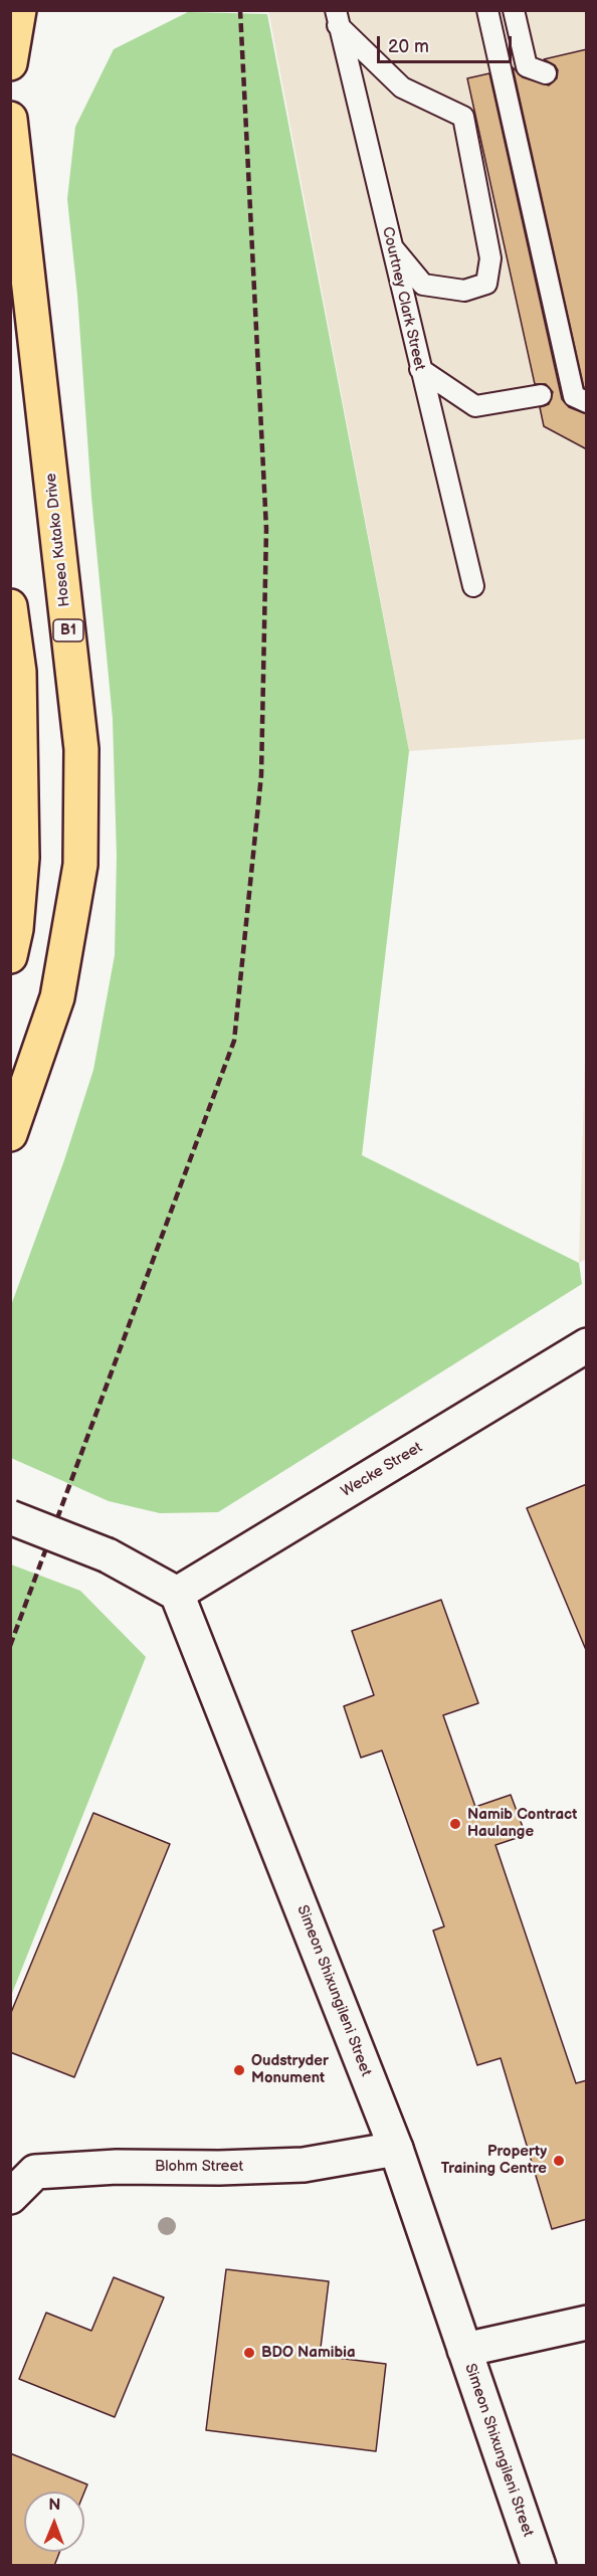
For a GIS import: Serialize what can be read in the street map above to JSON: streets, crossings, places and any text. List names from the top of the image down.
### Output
{
  "streets": {
    "main road": ["Hosea Kutako Drive", "B1"],
    "street": ["Wecke Street", "Simeon Shixungileni Street", "Blohm Street"],
    "lane": ["Courtney Clark Street"]
  },
  "crossings": [
    ["Wecke Street", "Simeon Shixungileni Street"],
    ["Simeon Shixungileni Street", "Blohm Street"]
  ],
  "places": [
    "Namib Contract Haulange",
    "Oudstryder Monument",
    "Property Training Centre",
    "BDO Namibia"
  ],
  "scale_bar": "20 m",
  "north": "top"
}
